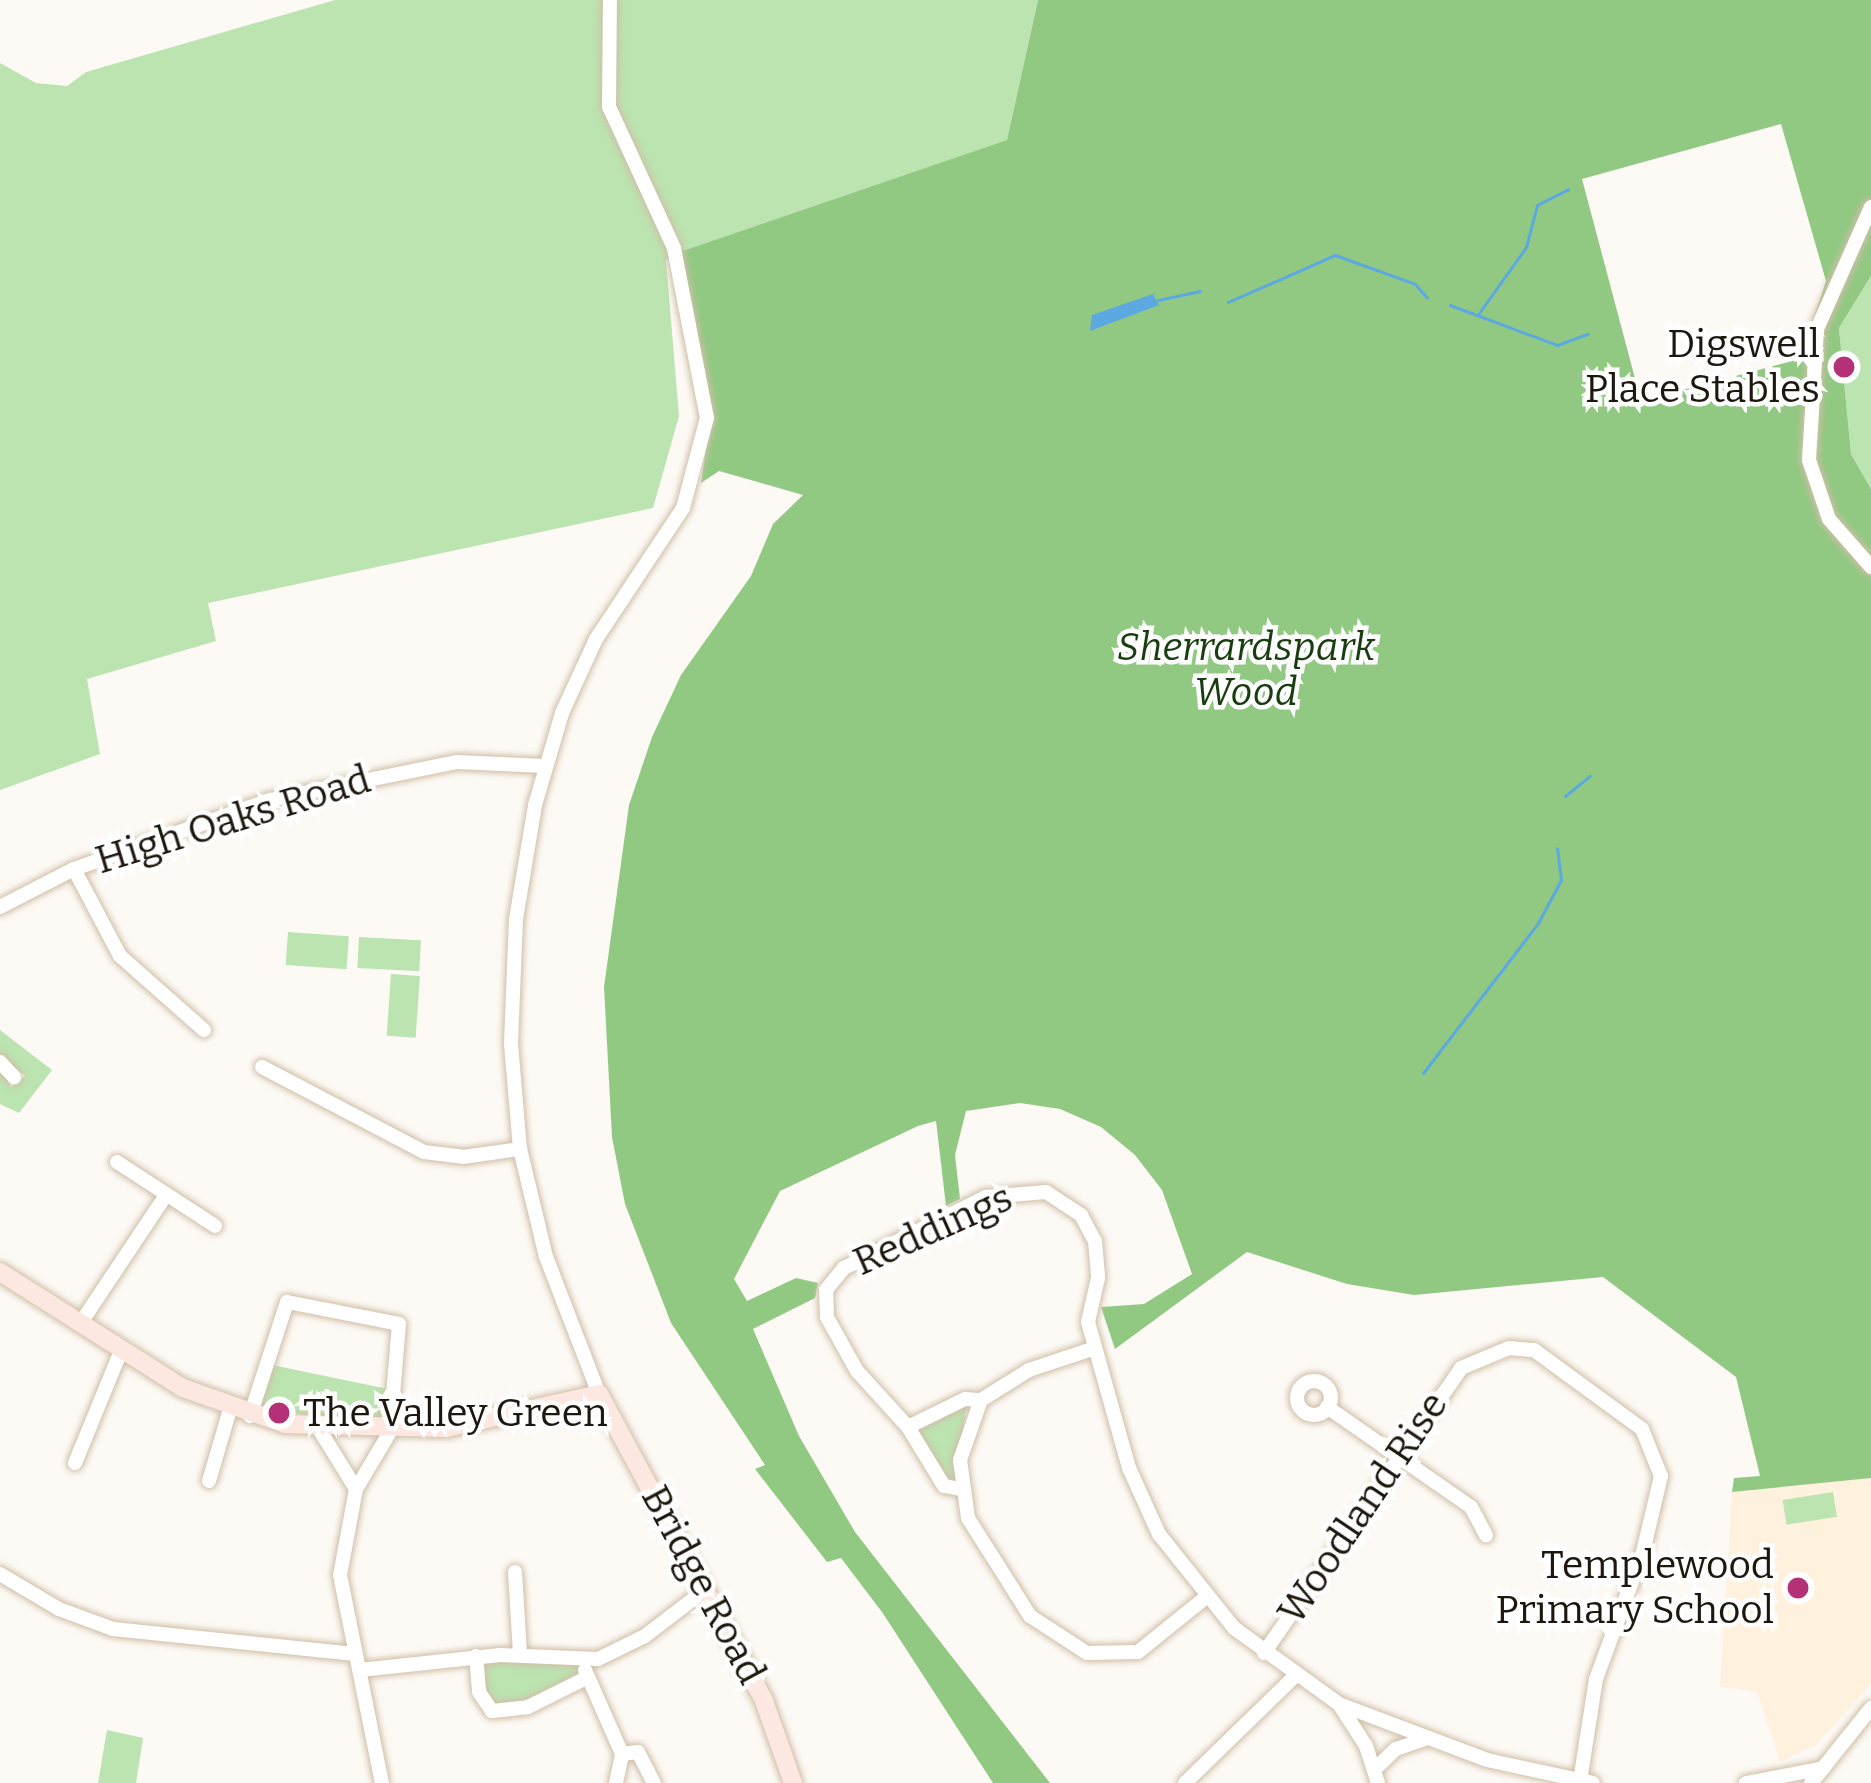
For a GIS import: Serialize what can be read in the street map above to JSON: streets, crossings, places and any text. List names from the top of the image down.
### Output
{
  "streets": {
    "main road": ["Bridge Road"],
    "street": ["High Oaks Road", "Reddings", "Woodland Rise"]
  },
  "parks": ["Sherrardspark Wood"],
  "places": ["Digswell Place Stables", "The Valley Green", "Templewood Primary School"]
}
